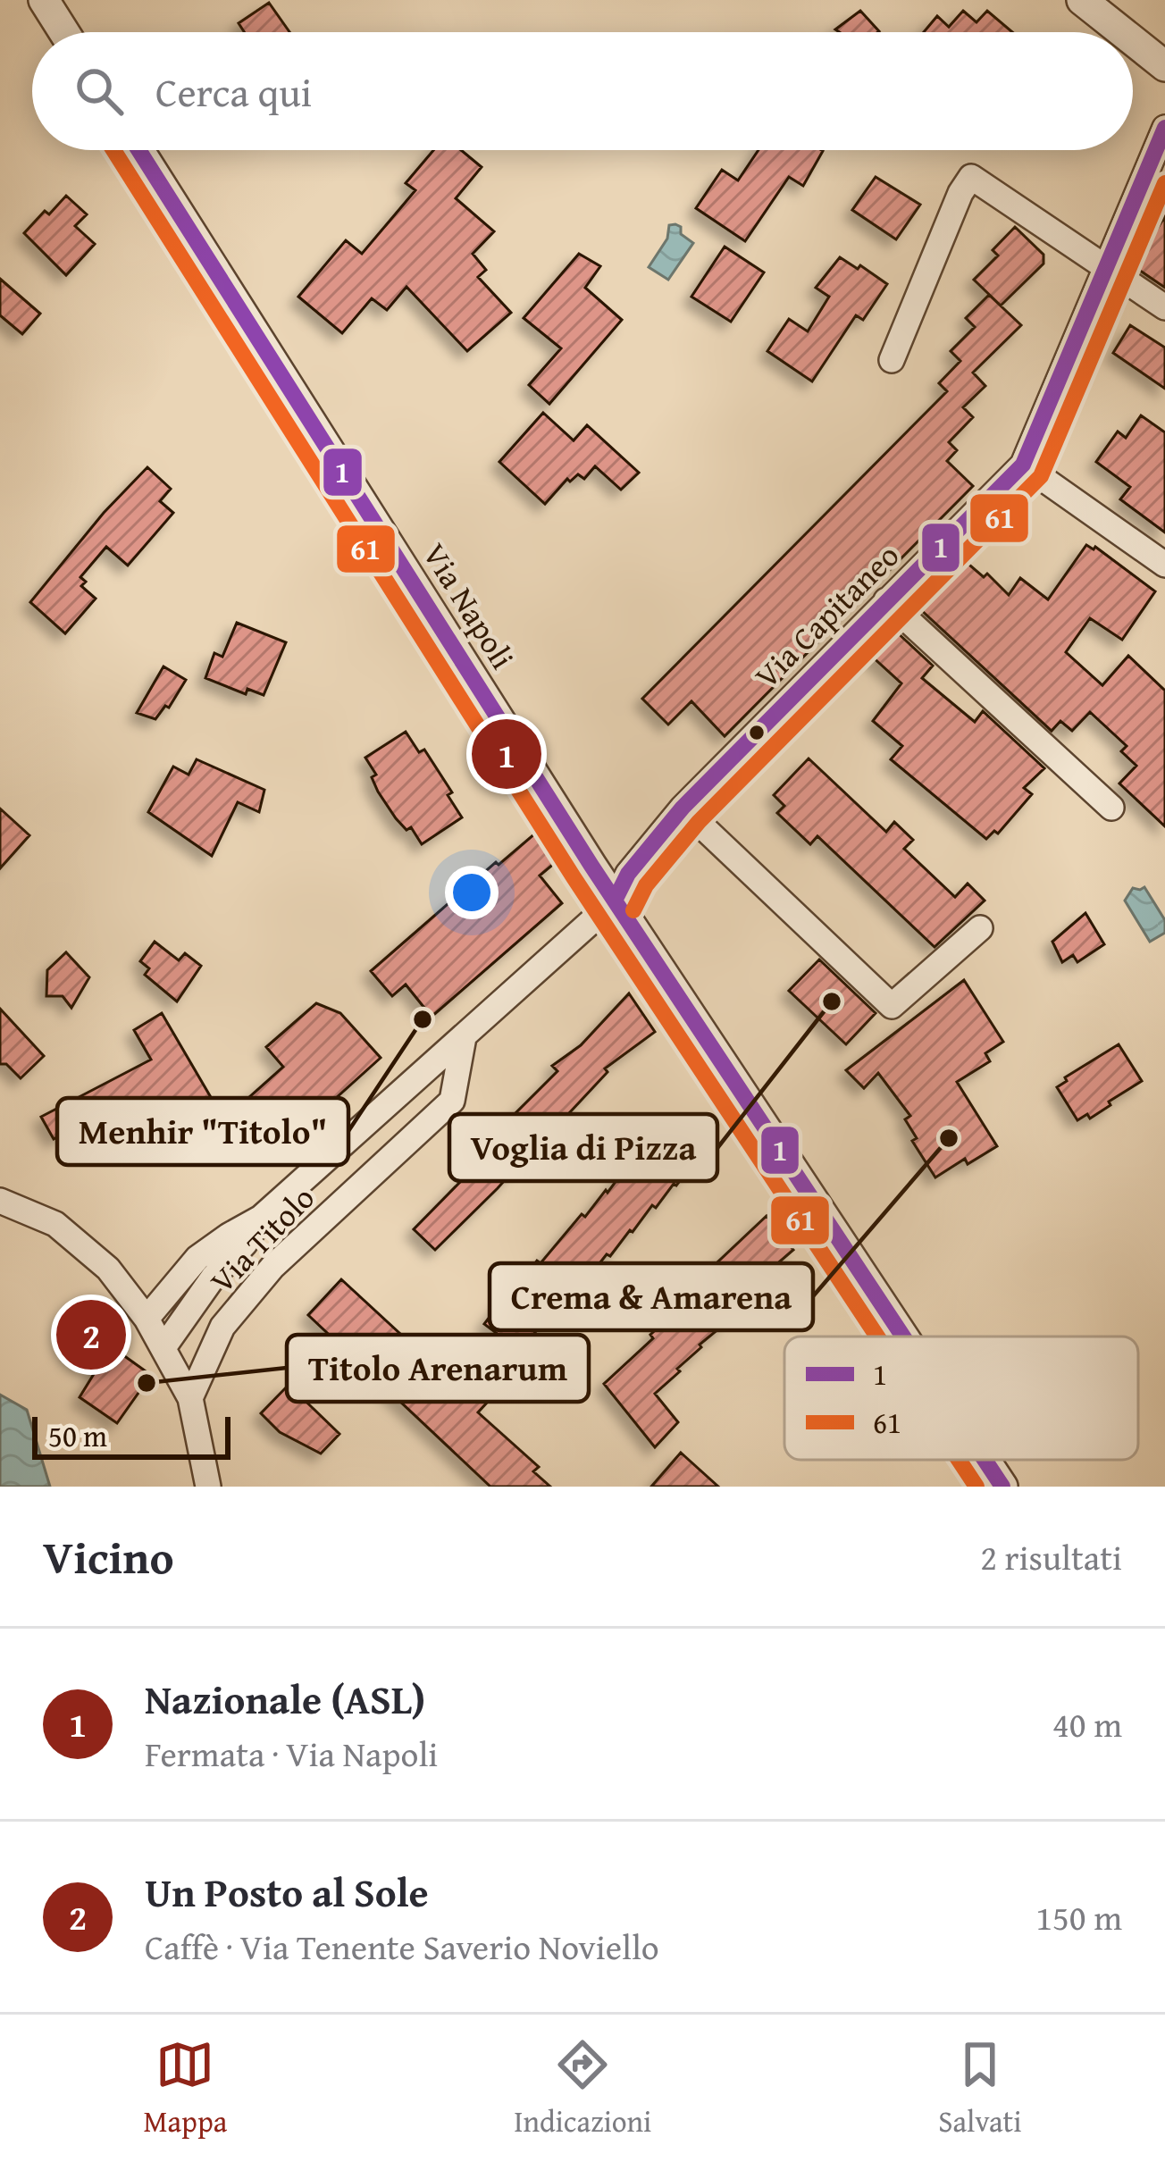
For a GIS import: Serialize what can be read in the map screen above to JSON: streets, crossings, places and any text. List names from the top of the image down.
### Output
{
  "streets": {
    "street": ["Via Napoli", "Via Capitaneo", "Via Titolo"]
  },
  "crossings": [
    ["Via Napoli", "Via Capitaneo"],
    ["Via Napoli", "Via Titolo"],
    ["Via Capitaneo", "Via Titolo"]
  ],
  "places": [
    "Voglia di Pizza",
    "Menhir \"Titolo\"",
    "Crema & Amarena",
    "Titolo Arenarum"
  ],
  "lines": ["transit line 1", "transit line 61"],
  "legend": ["1", "61"],
  "scale_bar": "50 m",
  "page": {
    "search": "Cerca qui",
    "pins": ["1", "2"],
    "scale": "50 m",
    "heading": ["Vicino", "2 risultati"],
    "list": [
      {
        "mark": "1",
        "name": "Nazionale (ASL)",
        "note": "Fermata · Via Napoli",
        "value": "40 m"
      },
      {
        "mark": "2",
        "name": "Un Posto al Sole",
        "note": "Caffè · Via Tenente Saverio Noviello",
        "value": "150 m"
      }
    ],
    "nav": ["Mappa", "Indicazioni", "Salvati"]
  }
}
